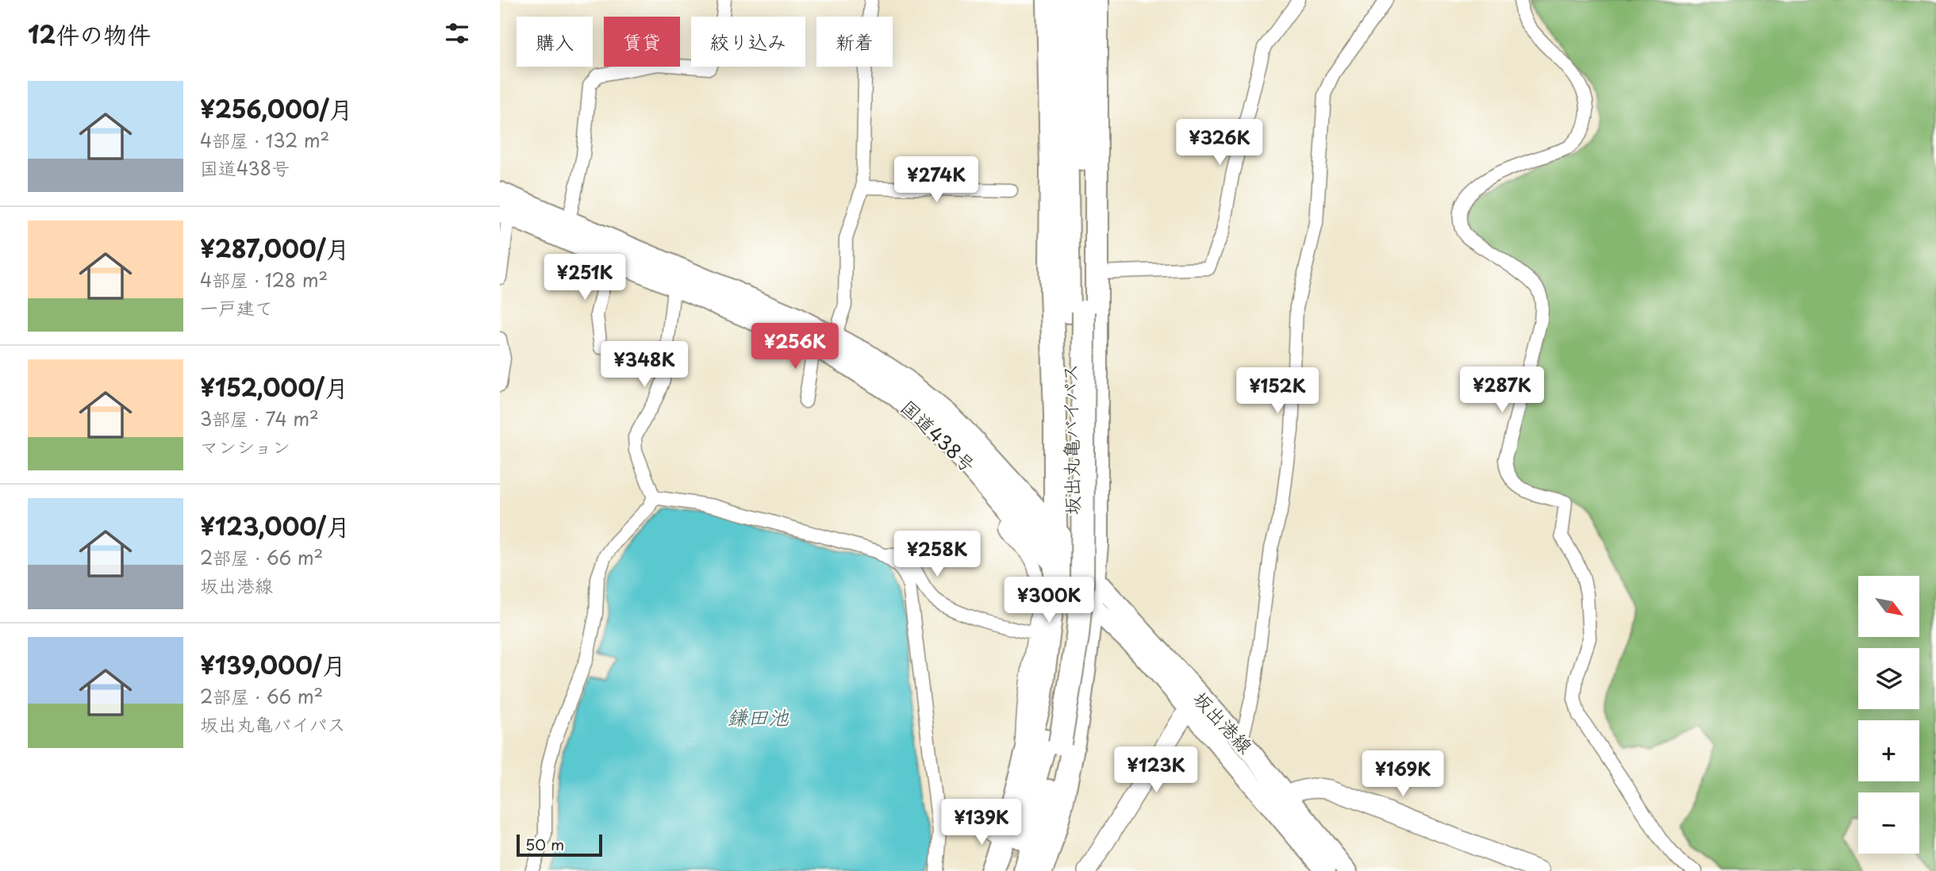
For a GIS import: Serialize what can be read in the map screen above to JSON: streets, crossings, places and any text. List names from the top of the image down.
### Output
{
  "streets": {
    "highway": ["国道438号", "坂出丸亀バイパス"],
    "main road": ["坂出港線"]
  },
  "crossings": [
    ["国道438号", "坂出港線"]
  ],
  "water": ["鎌田池"],
  "scale_bar": "50 m",
  "north": "bottom right",
  "page": {
    "heading": "12件の物件",
    "chip": [
      "購入",
      "賃貸",
      "絞り込み",
      "新着"
    ],
    "list": [
      {
        "name": "¥256,000/月",
        "note": "4部屋 · 132 m² · 国道438号"
      },
      {
        "name": "¥287,000/月",
        "note": "4部屋 · 128 m² · 一戸建て"
      },
      {
        "name": "¥152,000/月",
        "note": "3部屋 · 74 m² · マンション"
      },
      {
        "name": "¥123,000/月",
        "note": "2部屋 · 66 m² · 坂出港線"
      },
      {
        "name": "¥139,000/月",
        "note": "2部屋 · 66 m² · 坂出丸亀バイパス"
      }
    ],
    "price": [
      "¥326K",
      "¥274K",
      "¥251K",
      "¥256K",
      "¥348K",
      "¥287K",
      "¥152K",
      "¥258K",
      "¥300K",
      "¥123K",
      "¥169K",
      "¥139K"
    ],
    "map_buttons": ["+", "−"],
    "scale": "50 m"
  }
}
